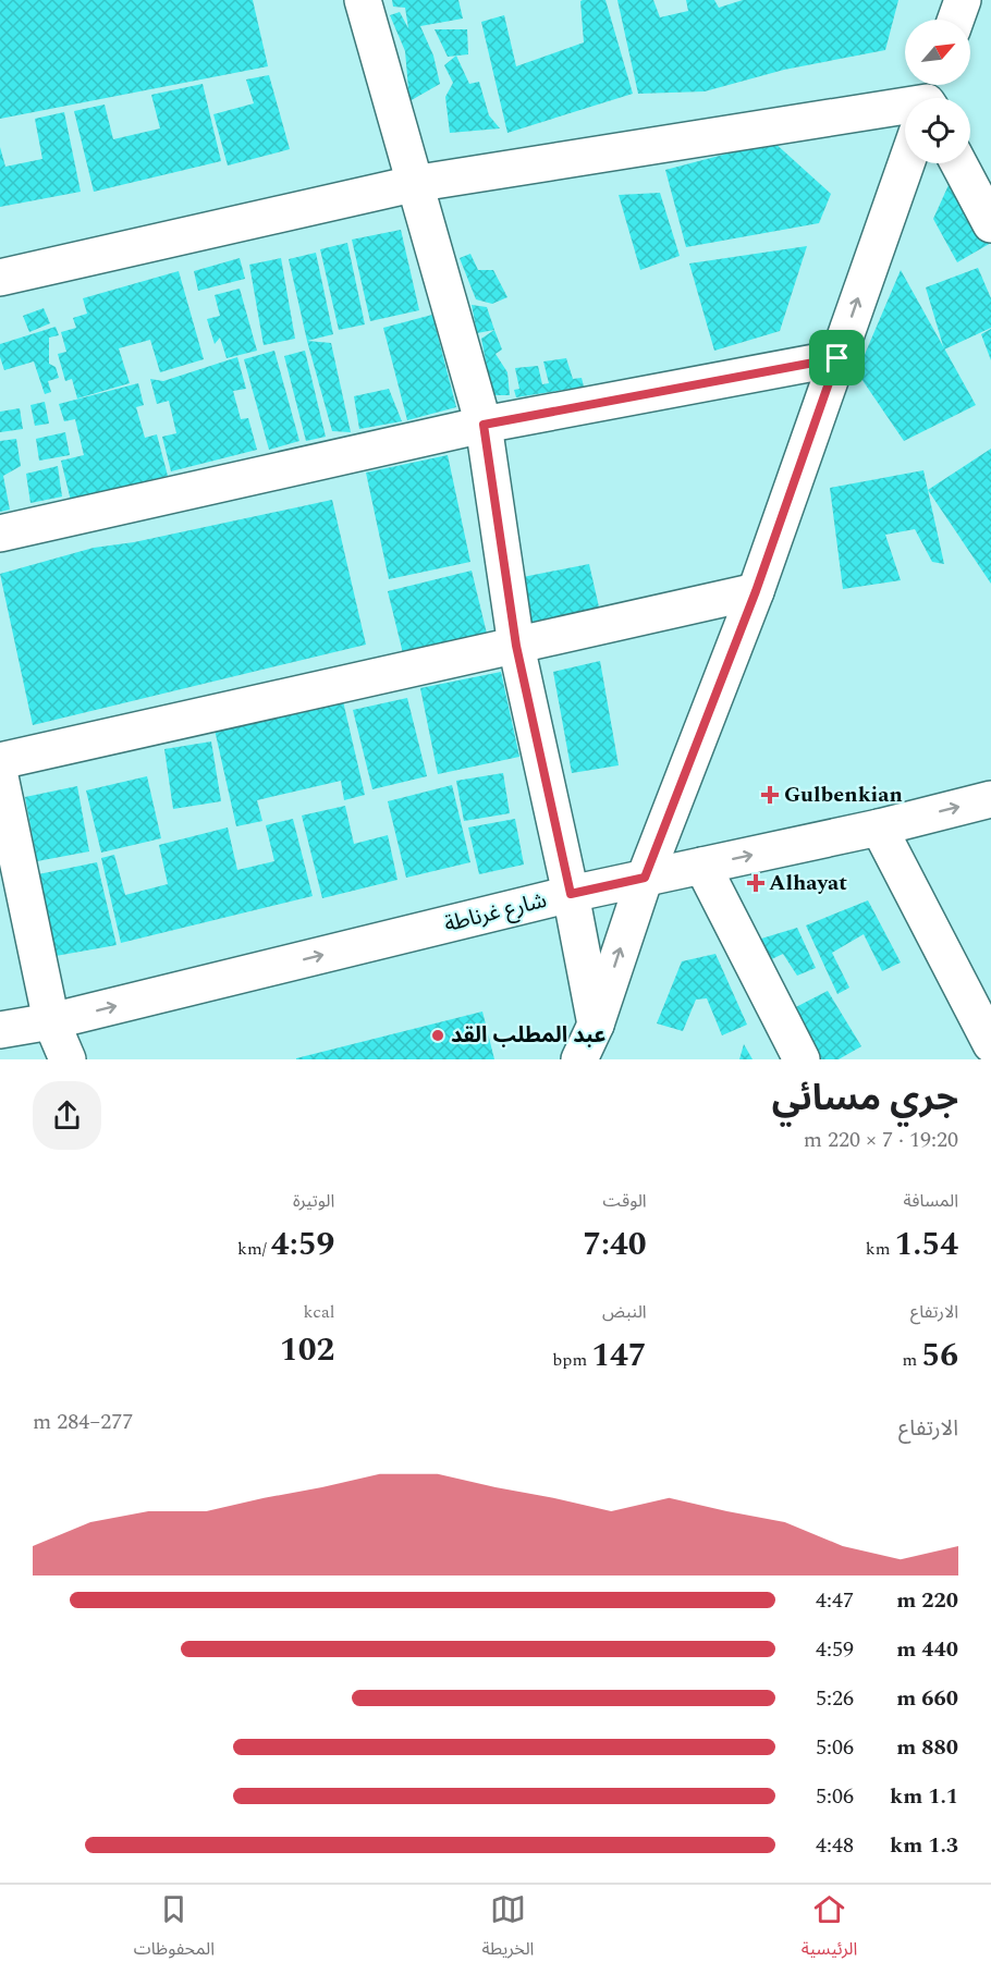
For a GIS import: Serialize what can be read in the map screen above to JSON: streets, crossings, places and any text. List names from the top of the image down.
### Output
{
  "streets": {
    "street": ["شارع غرناطة"]
  },
  "places": {
    "health": ["Gulbenkian", "Alhayat"],
    "other": ["عبد المطلب القد"]
  },
  "north": "top right",
  "page": {
    "heading": ["جري مسائي", "19:20 · 7 × 220 m"],
    "stats": [
      ["المسافة", "1.54 km"],
      ["الوقت", "7:40"],
      ["الوتيرة", "4:59 /km"],
      ["الارتفاع", "56 m"],
      ["النبض", "147 bpm"],
      ["kcal", "102"]
    ],
    "chart": ["الارتفاع", "277–284 m"],
    "list": [
      {
        "name": "220 m",
        "note": "4:47"
      },
      {
        "name": "440 m",
        "note": "4:59"
      },
      {
        "name": "660 m",
        "note": "5:26"
      },
      {
        "name": "880 m",
        "note": "5:06"
      },
      {
        "name": "1.1 km",
        "note": "5:06"
      },
      {
        "name": "1.3 km",
        "note": "4:48"
      }
    ],
    "tabs": ["الرئيسية", "الخريطة", "المحفوظات"]
  }
}
